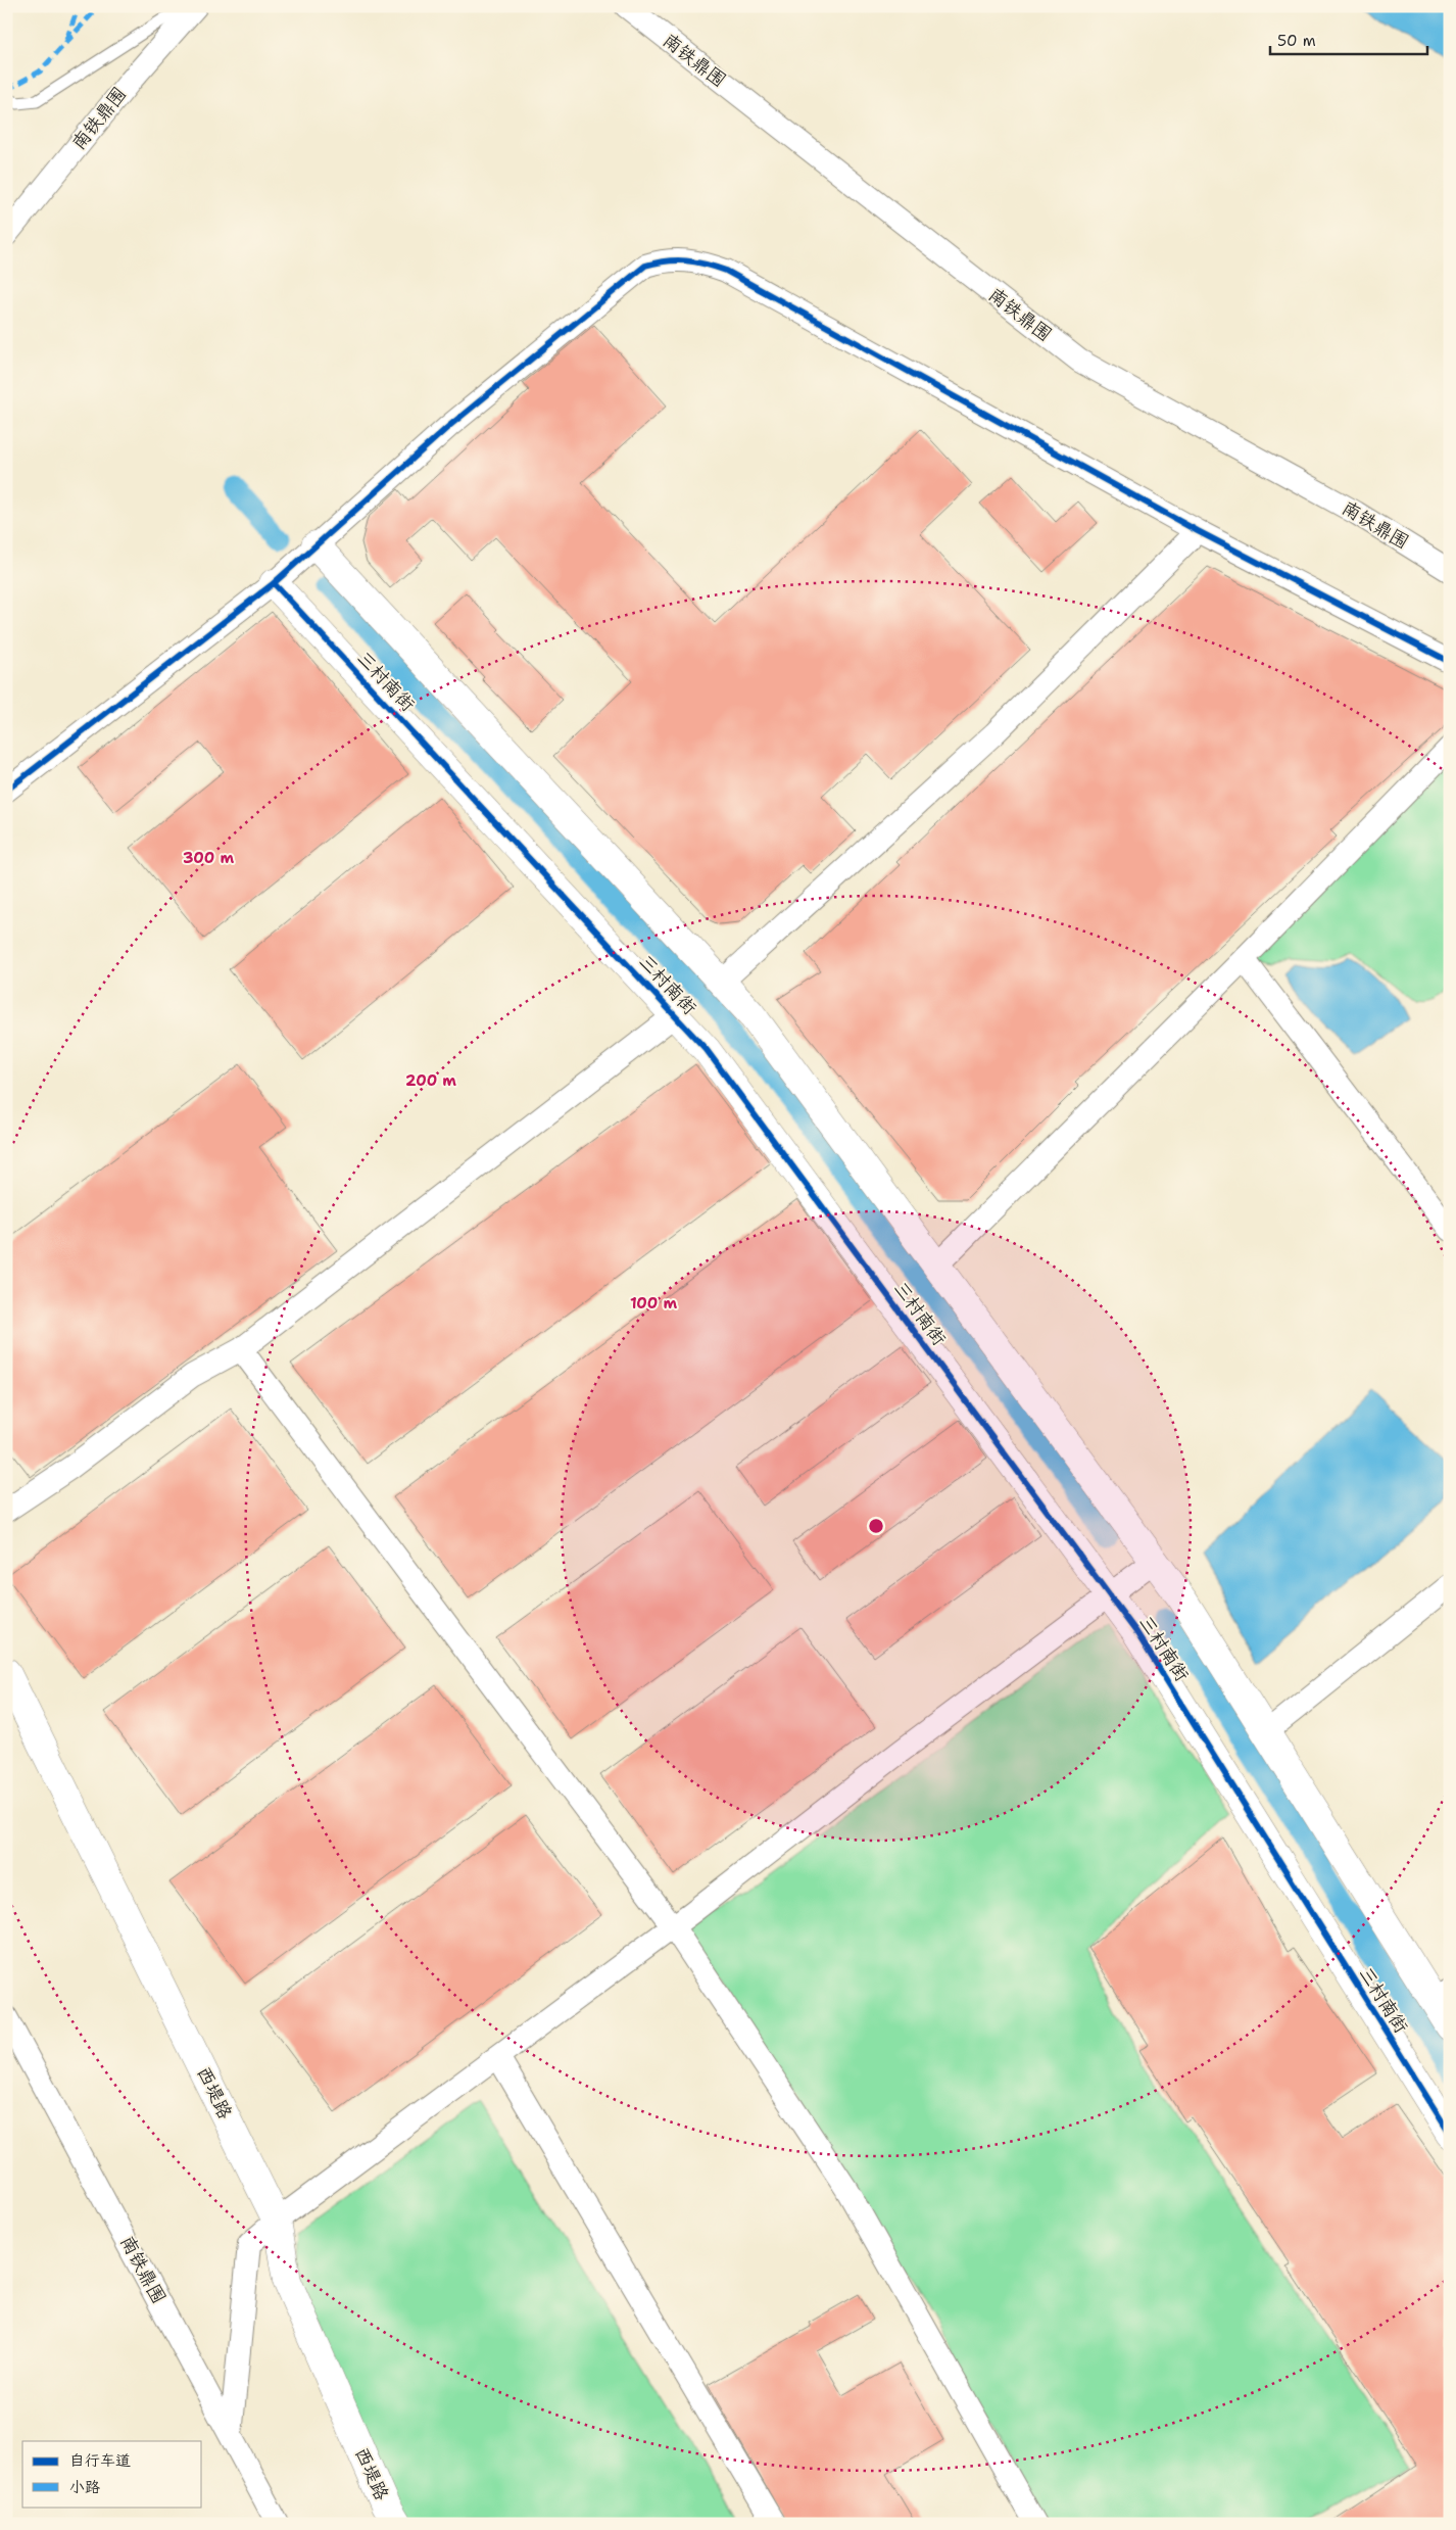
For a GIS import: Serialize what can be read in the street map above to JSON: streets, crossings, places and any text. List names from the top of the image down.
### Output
{
  "streets": {
    "street": ["南铁鼎围", "三村南街", "西堤路"]
  },
  "legend": ["自行车道", "小路"],
  "scale_bar": "50 m",
  "rings": ["300 m", "200 m", "100 m"]
}
